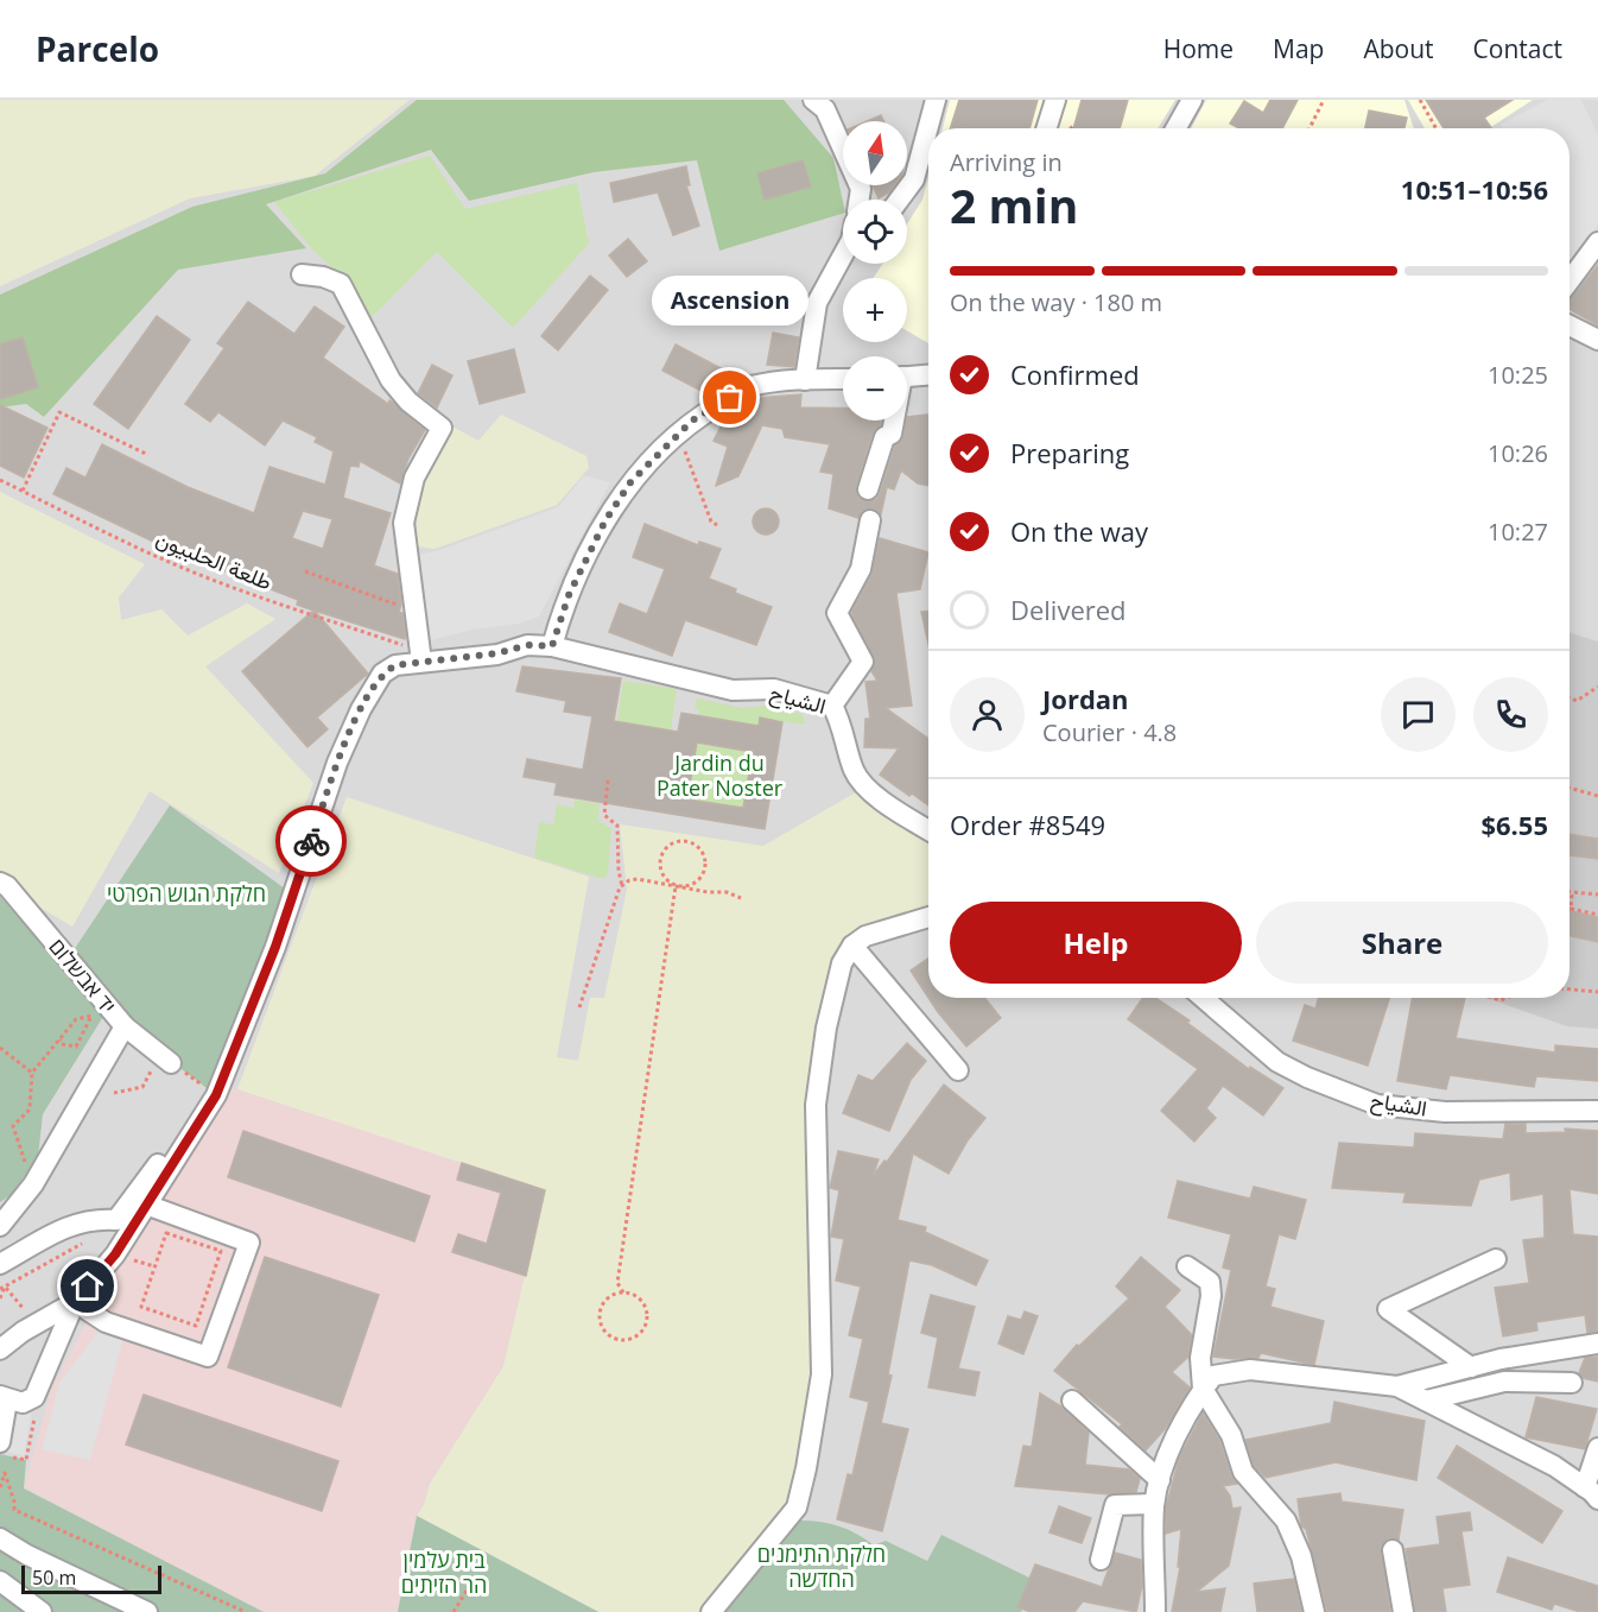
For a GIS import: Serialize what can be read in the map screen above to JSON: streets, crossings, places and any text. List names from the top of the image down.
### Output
{
  "streets": {
    "street": ["الشياح", "יד אבשלום"],
    "path": ["طلعة الحلبيون"]
  },
  "crossings": [
    ["طلعة الحلبيون", "الشياح"]
  ],
  "parks": [
    "Jardin du Pater Noster",
    "חלקת הגוש הפרטי",
    "חלקת התימנים החדשה",
    "בית עלמין הר הזיתים"
  ],
  "places": ["Ascension"],
  "scale_bar": "50 m",
  "north": "top",
  "page": {
    "header": "Parcelo",
    "nav": [
      "Home",
      "Map",
      "About",
      "Contact"
    ],
    "map_buttons": ["+", "−"],
    "heading": ["2 min", "Arriving in", "10:51–10:56"],
    "panel": [
      "Jordan",
      "Courier · 4.8",
      "Order #8549",
      "$6.55"
    ],
    "bar": "On the way · 180 m",
    "bubble": "Ascension",
    "list": [
      ["Confirmed", "10:25"],
      ["Preparing", "10:26"],
      ["On the way", "10:27"],
      "Delivered"
    ],
    "buttons": ["Help", "Share"],
    "scale": "50 m"
  }
}
